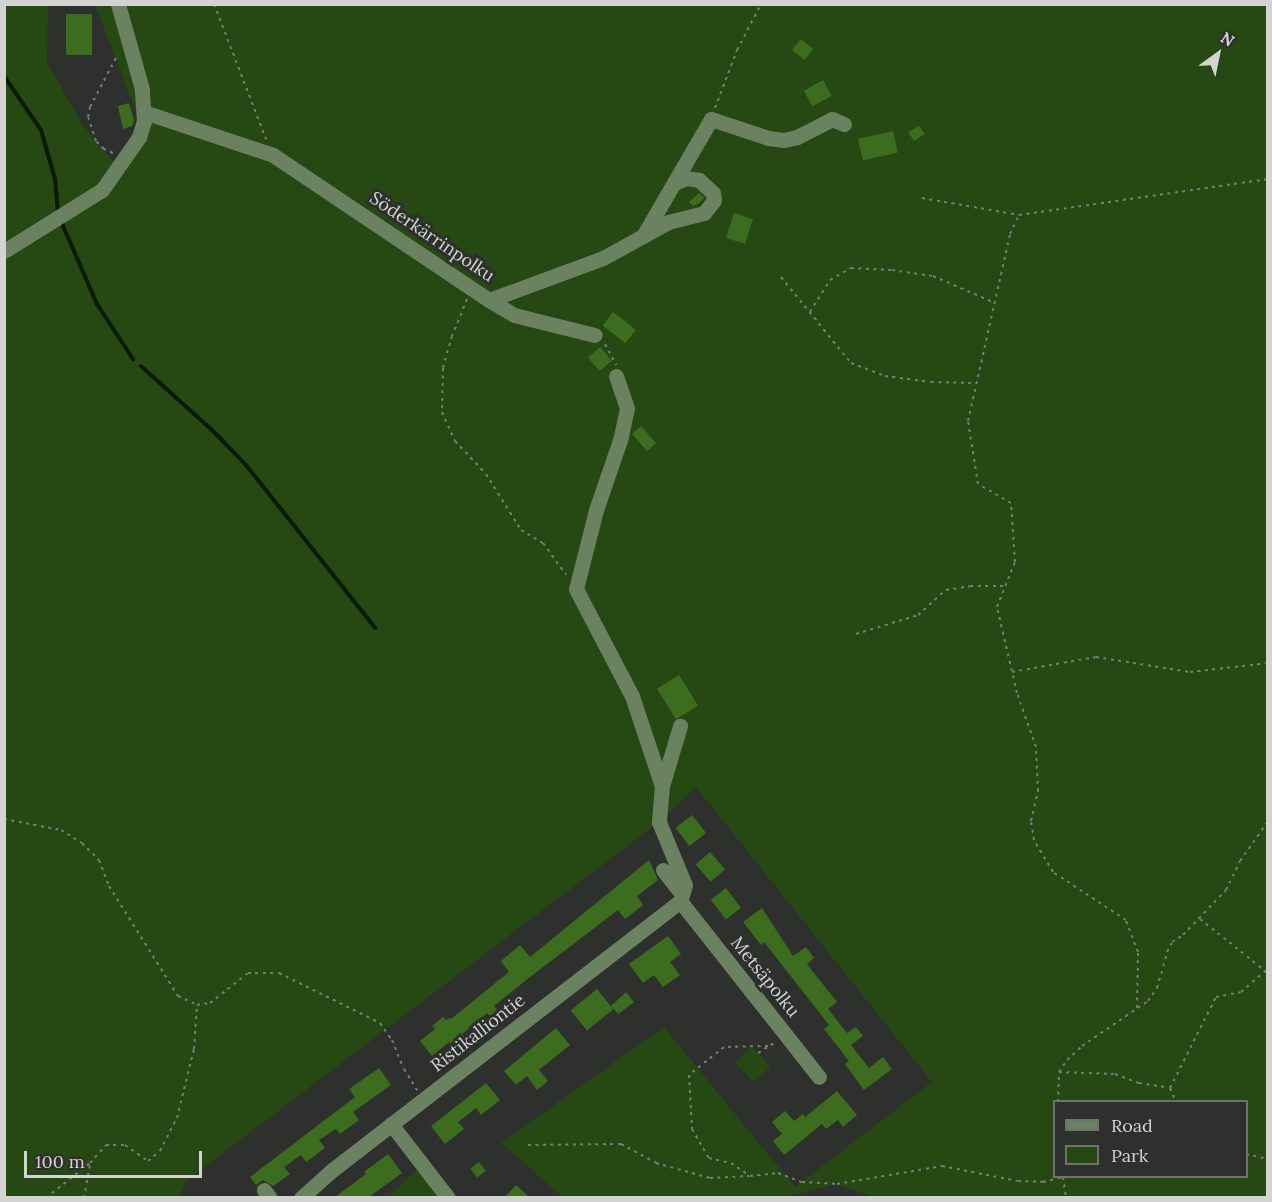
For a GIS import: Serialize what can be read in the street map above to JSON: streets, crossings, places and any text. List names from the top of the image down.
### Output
{
  "streets": {
    "street": ["Söderkärrinpolku", "Metsäpolku", "Ristikalliontie"]
  },
  "crossings": [
    ["Metsäpolku", "Ristikalliontie"]
  ],
  "legend": ["Road", "Park"],
  "scale_bar": "100 m",
  "north": "top right"
}
